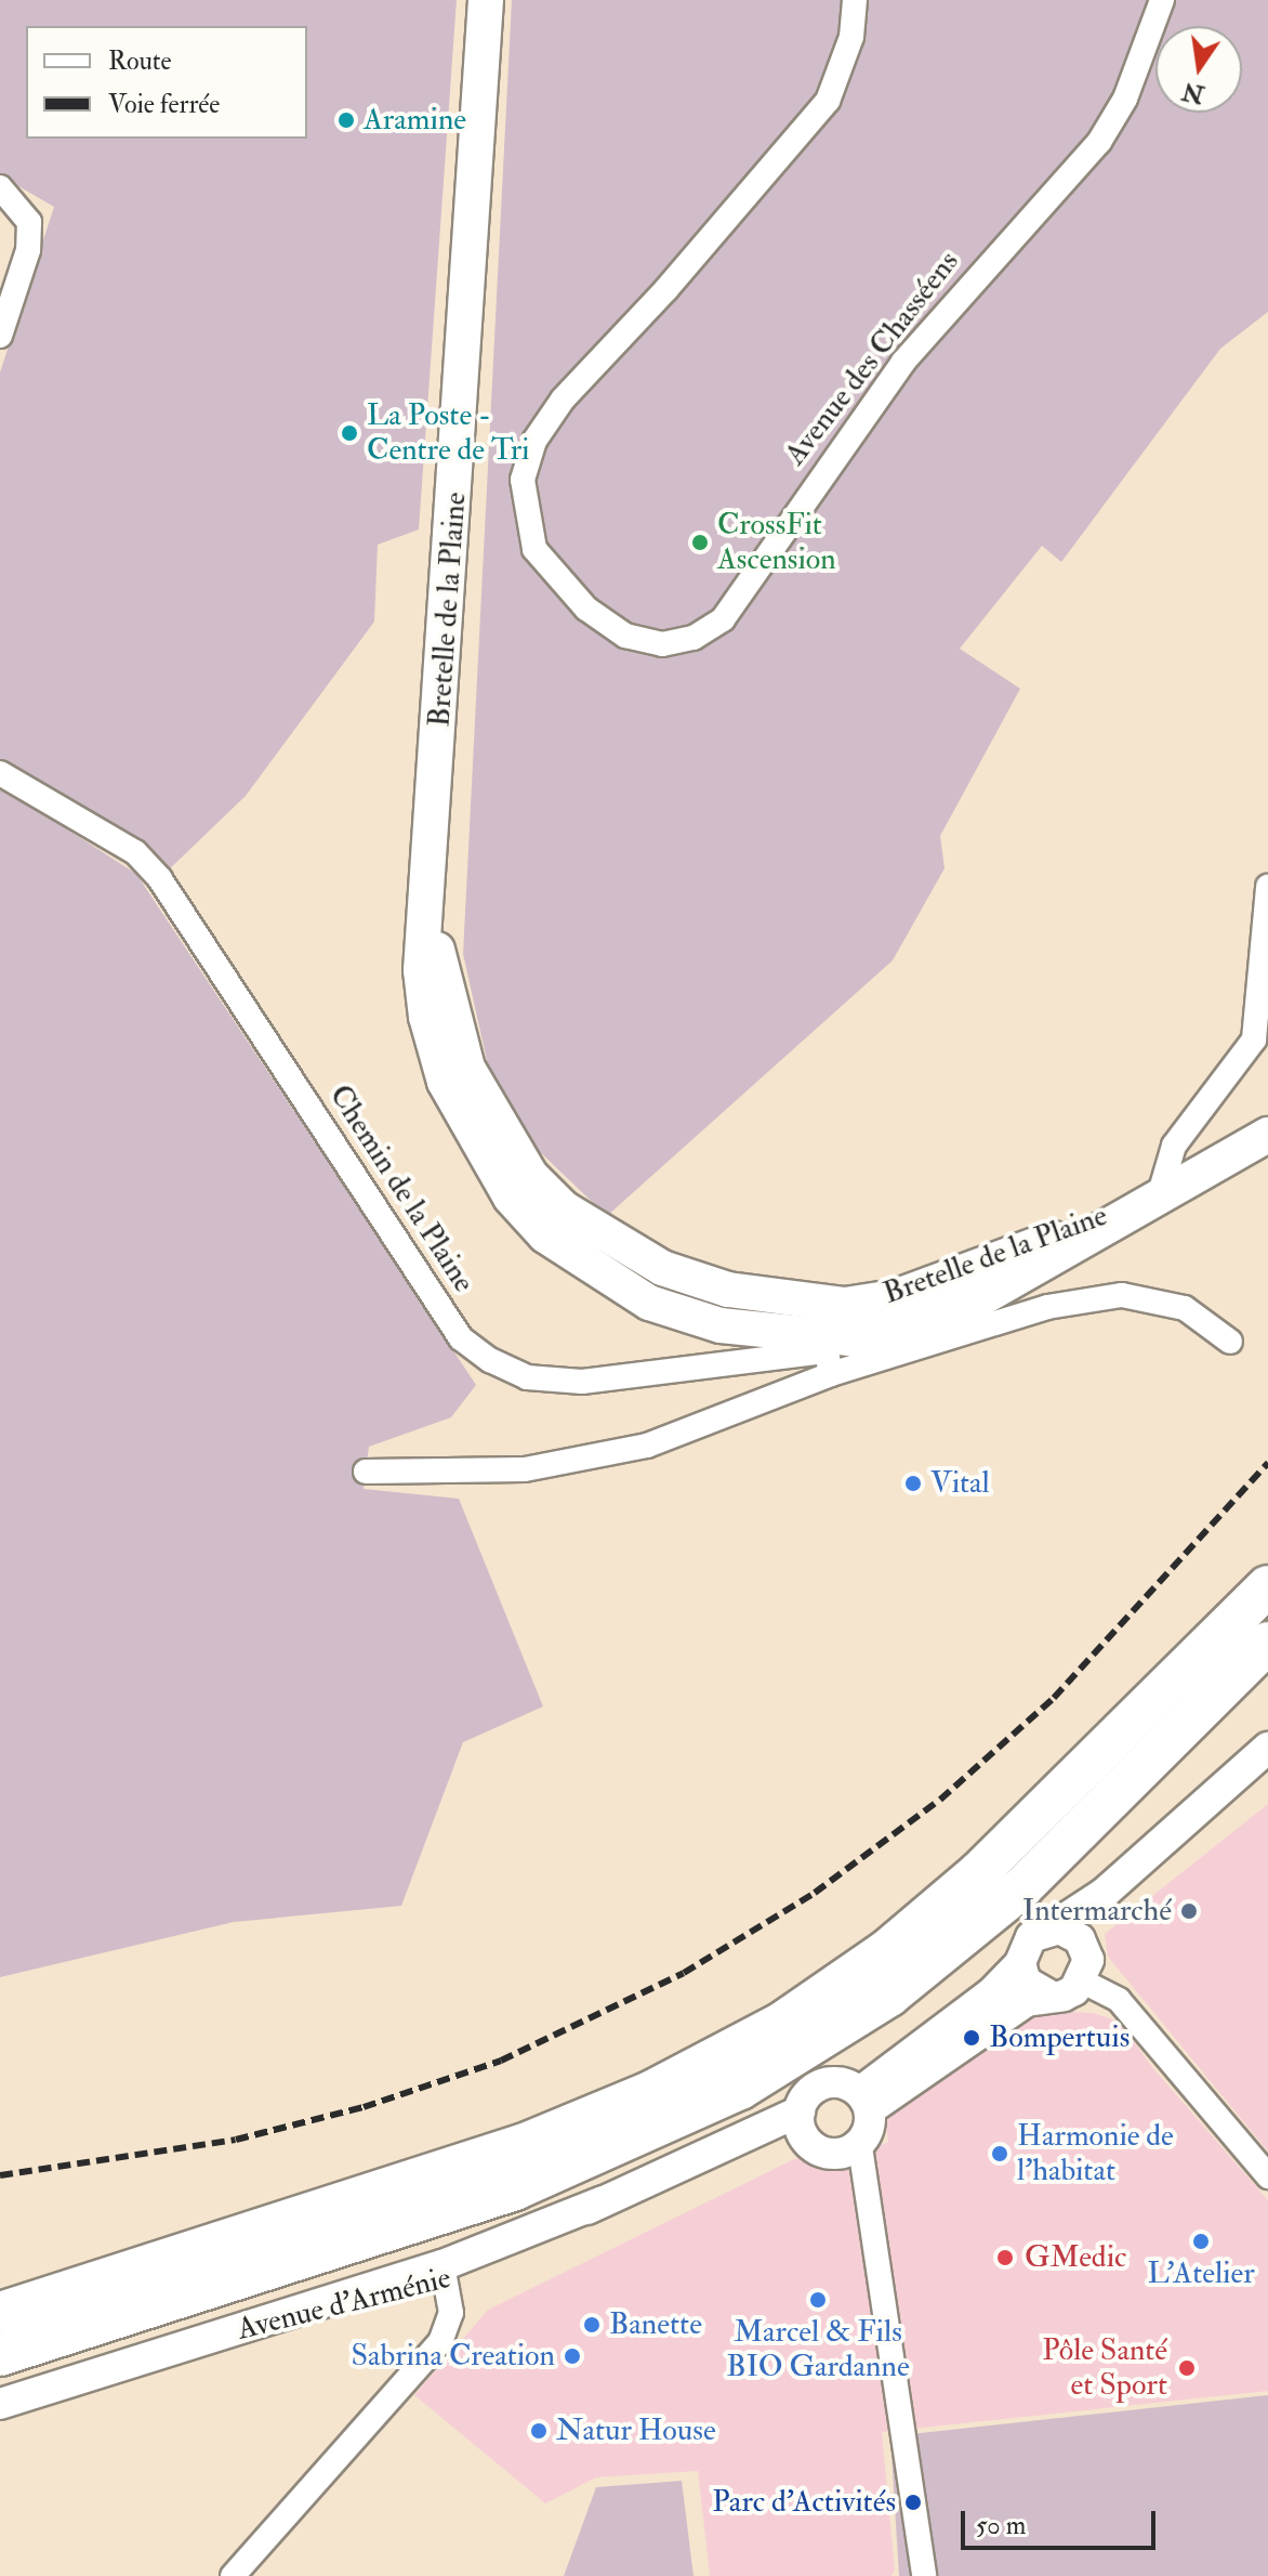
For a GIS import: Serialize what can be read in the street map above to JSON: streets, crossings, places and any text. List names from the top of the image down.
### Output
{
  "streets": {
    "main road": ["Bretelle de la Plaine"],
    "street": ["Avenue des Chasséens", "Chemin de la Plaine", "Avenue d'Arménie"]
  },
  "crossings": [
    ["Bretelle de la Plaine", "Chemin de la Plaine"]
  ],
  "places": [
    "Aramine",
    "La Poste - Centre de Tri",
    "CrossFit Ascension",
    "Vital",
    "Intermarché",
    "Bompertuis",
    "Harmonie de l'habitat",
    "L'Atelier",
    "GMedic",
    "Marcel & Fils BIO Gardanne",
    "Banette",
    "Sabrina Creation",
    "Pôle Santé et Sport",
    "Natur House",
    "Parc d'Activités"
  ],
  "legend": ["Route", "Voie ferrée"],
  "scale_bar": "50 m",
  "north": "bottom"
}
